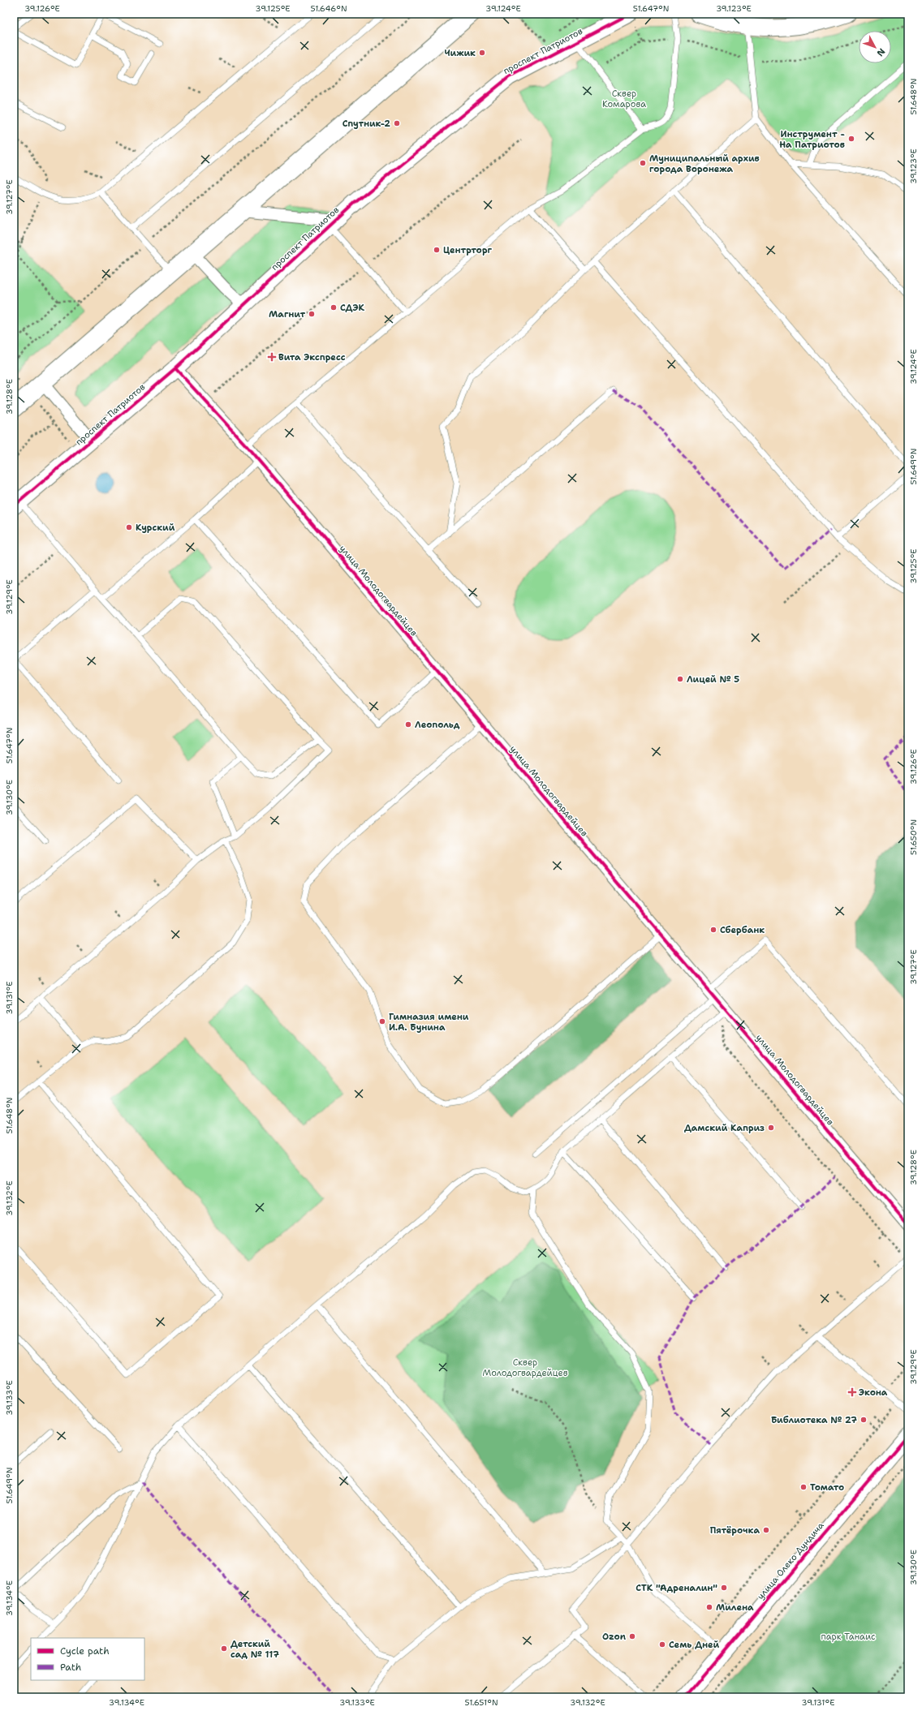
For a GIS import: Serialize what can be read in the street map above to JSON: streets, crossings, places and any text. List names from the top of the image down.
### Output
{
  "streets": {
    "street": ["проспект Патриотов", "улица Молодогвардейцев", "улица Олеко Дундича"]
  },
  "crossings": [
    ["проспект Патриотов", "улица Молодогвардейцев"]
  ],
  "parks": ["Сквер Комарова", "Сквер Молодогвардейцев", "парк Танаис"],
  "places": {
    "other": [
      "Чижик",
      "Спутник-2",
      "Инструмент - На Патриотов",
      "Муниципальный архив города Воронежа",
      "Центрторг",
      "СДЭК",
      "Магнит",
      "Курский",
      "Лицей № 5",
      "Леопольд",
      "Сбербанк",
      "Гимназия имени И.А. Бунина",
      "Дамский Каприз",
      "Библиотека № 27",
      "Томато",
      "Пятёрочка",
      "СТК \"Адреналин\"",
      "Милена",
      "Ozon",
      "Семь Дней",
      "Детский сад № 117"
    ],
    "health": ["Вита Экспресс", "Экона"]
  },
  "legend": ["Cycle path", "Path"],
  "north": "bottom right",
  "coordinates": [
    "39.126°E",
    "39.125°E",
    "51.646°N",
    "39.124°E",
    "51.647°N",
    "39.123°E",
    "51.648°N",
    "39.127°E",
    "39.128°E",
    "51.649°N",
    "39.129°E",
    "39.130°E",
    "51.650°N",
    "39.131°E",
    "39.132°E",
    "39.133°E",
    "39.134°E",
    "51.651°N"
  ]
}
